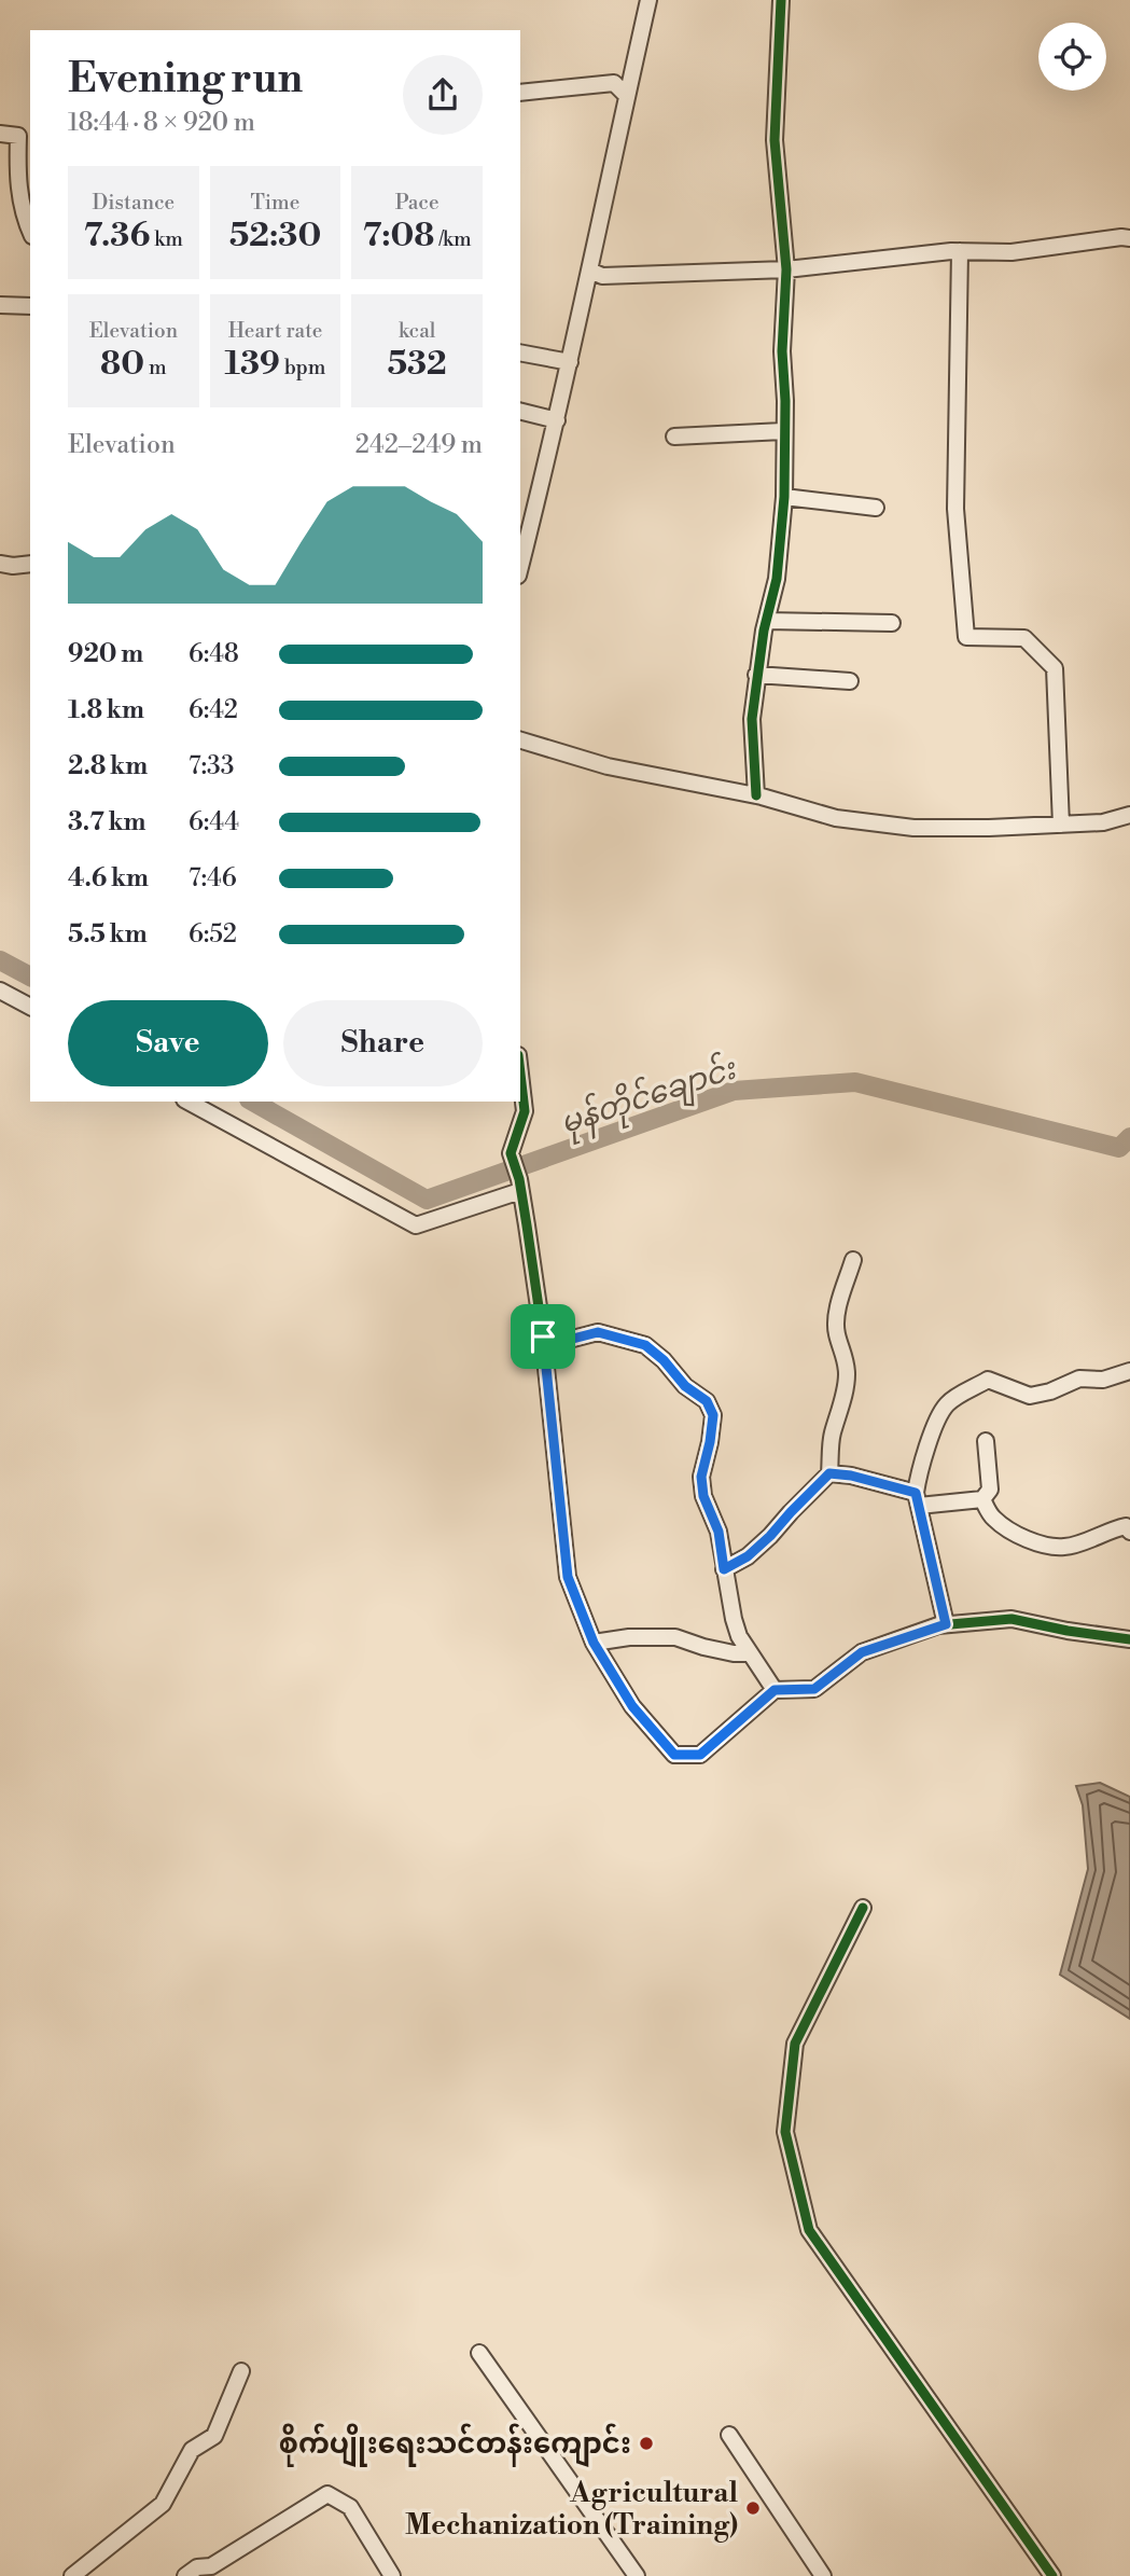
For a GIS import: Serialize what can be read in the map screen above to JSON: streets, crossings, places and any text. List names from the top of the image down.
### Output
{
  "water": ["မုန်တိုင်ချောင်း"],
  "places": ["စိုက်ပျိုးရေးသင်တန်းကျောင်း", "Agricultural Mechanization (Training)"],
  "page": {
    "heading": ["Evening run", "18:44 · 8 × 920 m"],
    "stats": [
      ["Distance", "7.36 km"],
      ["Time", "52:30"],
      ["Pace", "7:08 /km"],
      ["Elevation", "80 m"],
      ["Heart rate", "139 bpm"],
      ["kcal", "532"]
    ],
    "chart": ["Elevation", "242–249 m"],
    "list": [
      {
        "name": "920 m",
        "note": "6:48"
      },
      {
        "name": "1.8 km",
        "note": "6:42"
      },
      {
        "name": "2.8 km",
        "note": "7:33"
      },
      {
        "name": "3.7 km",
        "note": "6:44"
      },
      {
        "name": "4.6 km",
        "note": "7:46"
      },
      {
        "name": "5.5 km",
        "note": "6:52"
      }
    ],
    "buttons": ["Save", "Share"]
  }
}
